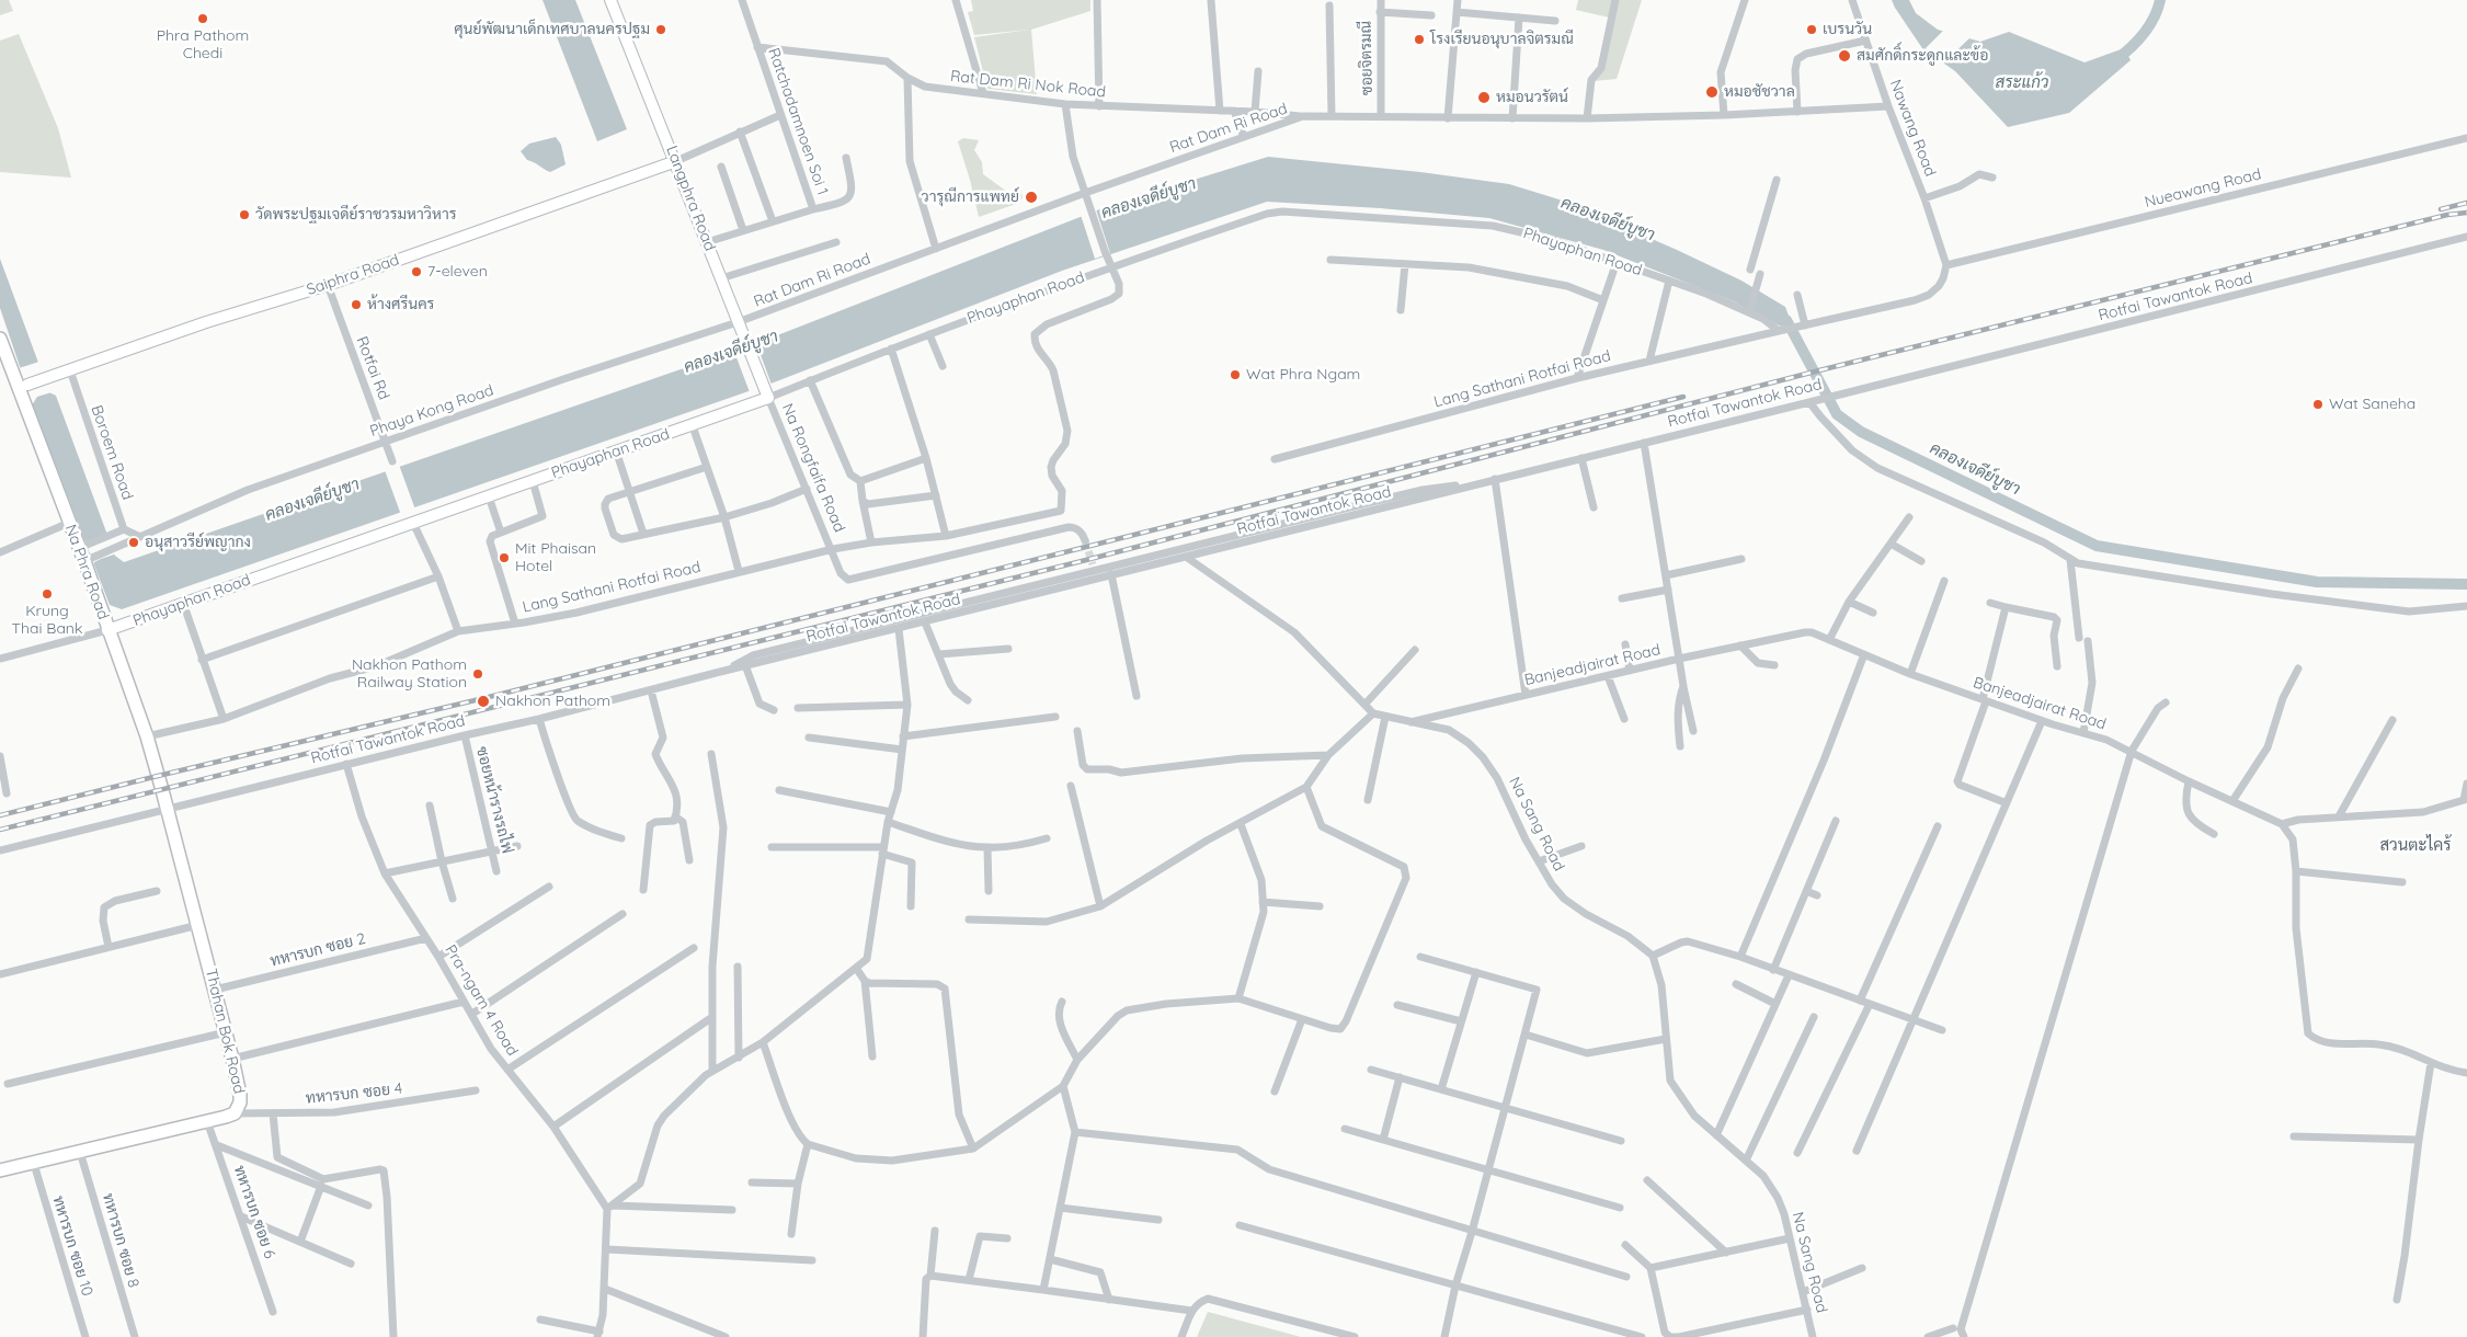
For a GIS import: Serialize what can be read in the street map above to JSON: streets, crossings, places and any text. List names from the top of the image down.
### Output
{
  "streets": {
    "main road": [
      "Langphra Road",
      "Phayaphan Road",
      "Saiphra Road",
      "Na Phra Road",
      "Thahan Bok Road"
    ],
    "street": [
      "ซอยจิตรมณี",
      "Rat Dam Ri Nok Road",
      "Ratchadamnoen Soi 1",
      "Rat Dam Ri Road",
      "Nawang Road",
      "Nueawang Road",
      "Rotfai Tawantok Road",
      "Rotfai Rd",
      "Lang Sathani Rotfai Road",
      "Phaya Kong Road",
      "Boroem Road",
      "Na Rongfaifa Road",
      "Banjeadjairat Road",
      "ซอยหน้ารางรถไฟ",
      "Na Sang Road",
      "ทหารบก ซอย 2",
      "Pra-ngam 4 Road",
      "ทหารบก ซอย 4",
      "ทหารบก ซอย 6",
      "ทหารบก ซอย 8",
      "ทหารบก ซอย 10"
    ]
  },
  "crossings": [
    ["ซอยจิตรมณี", "Rat Dam Ri Road"],
    ["Rat Dam Ri Nok Road", "Ratchadamnoen Soi 1"],
    ["Rat Dam Ri Nok Road", "Rat Dam Ri Road"],
    ["Ratchadamnoen Soi 1", "Langphra Road"],
    ["Rat Dam Ri Road", "Nawang Road"],
    ["Rat Dam Ri Road", "Langphra Road"],
    ["Rat Dam Ri Road", "Phaya Kong Road"],
    ["Nawang Road", "Nueawang Road"],
    ["Langphra Road", "Phayaphan Road"],
    ["Langphra Road", "Saiphra Road"],
    ["Langphra Road", "Phaya Kong Road"],
    ["Langphra Road", "Na Rongfaifa Road"],
    ["Phayaphan Road", "Lang Sathani Rotfai Road"],
    ["Phayaphan Road", "Na Rongfaifa Road"],
    ["Phayaphan Road", "Na Phra Road"],
    ["Saiphra Road", "Rotfai Rd"],
    ["Saiphra Road", "Boroem Road"],
    ["Rotfai Tawantok Road", "Na Phra Road"],
    ["Rotfai Tawantok Road", "ซอยหน้ารางรถไฟ"],
    ["Rotfai Tawantok Road", "Na Sang Road"],
    ["Rotfai Tawantok Road", "Pra-ngam 4 Road"],
    ["Rotfai Tawantok Road", "Thahan Bok Road"],
    ["Rotfai Rd", "Phaya Kong Road"],
    ["Lang Sathani Rotfai Road", "Na Rongfaifa Road"],
    ["Lang Sathani Rotfai Road", "Na Phra Road"],
    ["Phaya Kong Road", "Na Phra Road"],
    ["Na Phra Road", "Thahan Bok Road"],
    ["Banjeadjairat Road", "Na Sang Road"],
    ["ทหารบก ซอย 2", "Pra-ngam 4 Road"],
    ["ทหารบก ซอย 2", "Thahan Bok Road"],
    ["Thahan Bok Road", "ทหารบก ซอย 4"],
    ["Thahan Bok Road", "ทหารบก ซอย 6"],
    ["Thahan Bok Road", "ทหารบก ซอย 8"],
    ["Thahan Bok Road", "ทหารบก ซอย 10"]
  ],
  "districts": ["สวนตะไคร้"],
  "water": ["สระแก้ว", "คลองเจดีย์บูชา"],
  "places": [
    "Phra Pathom Chedi",
    "ศุนย์พัฒนาเด็กเทศบาลนครปฐม",
    "เบรนวัน",
    "โรงเรียนอนุบาลจิตรมณี",
    "สมศักดิ์กระดูกและข้อ",
    "หมอชัชวาล",
    "หมอนวรัตน์",
    "วารุณีการแพทย์",
    "วัดพระปฐมเจดีย์ราชวรมหาวิหาร",
    "7-eleven",
    "ห้างศรีนคร",
    "Wat Phra Ngam",
    "Wat Saneha",
    "อนุสาวรีย์พญากง",
    "Mit Phaisan Hotel",
    "Krung Thai Bank",
    "Nakhon Pathom Railway Station",
    "Nakhon Pathom"
  ]
}
